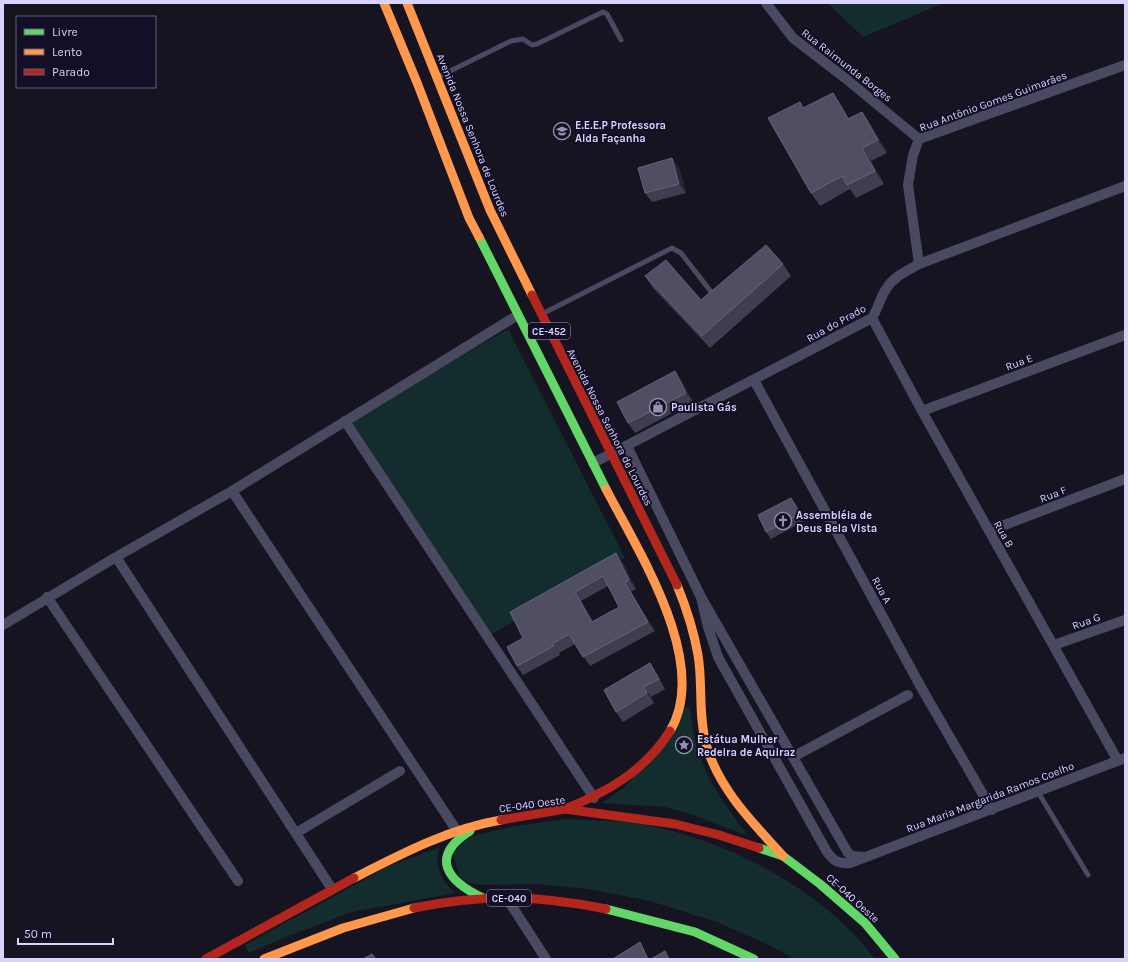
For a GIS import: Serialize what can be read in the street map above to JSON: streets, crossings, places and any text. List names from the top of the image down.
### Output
{
  "streets": {
    "main road": [
      "Avenida Nossa Senhora de Lourdes",
      "CE-452",
      "CE-040 Oeste",
      "CE-040"
    ],
    "street": [
      "Rua Raimunda Borges",
      "Rua Antônio Gomes Guimarães",
      "Rua do Prado",
      "Rua E",
      "Rua F",
      "Rua B",
      "Rua A",
      "Rua G",
      "Rua Maria Margarida Ramos Coelho"
    ]
  },
  "crossings": [
    ["Rua Raimunda Borges", "Rua Antônio Gomes Guimarães"],
    ["Rua Antônio Gomes Guimarães", "Rua do Prado"],
    ["Avenida Nossa Senhora de Lourdes", "Rua do Prado"],
    ["Avenida Nossa Senhora de Lourdes", "CE-040 Oeste"],
    ["Rua do Prado", "CE-452"],
    ["Rua do Prado", "Rua B"],
    ["Rua do Prado", "Rua A"],
    ["CE-452", "CE-040 Oeste"],
    ["Rua E", "Rua B"],
    ["Rua F", "Rua B"],
    ["Rua B", "Rua G"],
    ["Rua B", "Rua Maria Margarida Ramos Coelho"],
    ["Rua A", "Rua Maria Margarida Ramos Coelho"]
  ],
  "places": {
    "school or university": ["E.E.E.P Professora Alda Façanha"],
    "shop": ["Paulista Gás"],
    "church": ["Assembléia de Deus Bela Vista"],
    "place": ["Estátua Mulher Redeira de Aquiraz"]
  },
  "legend": ["Livre", "Lento", "Parado"],
  "scale_bar": "50 m"
}
